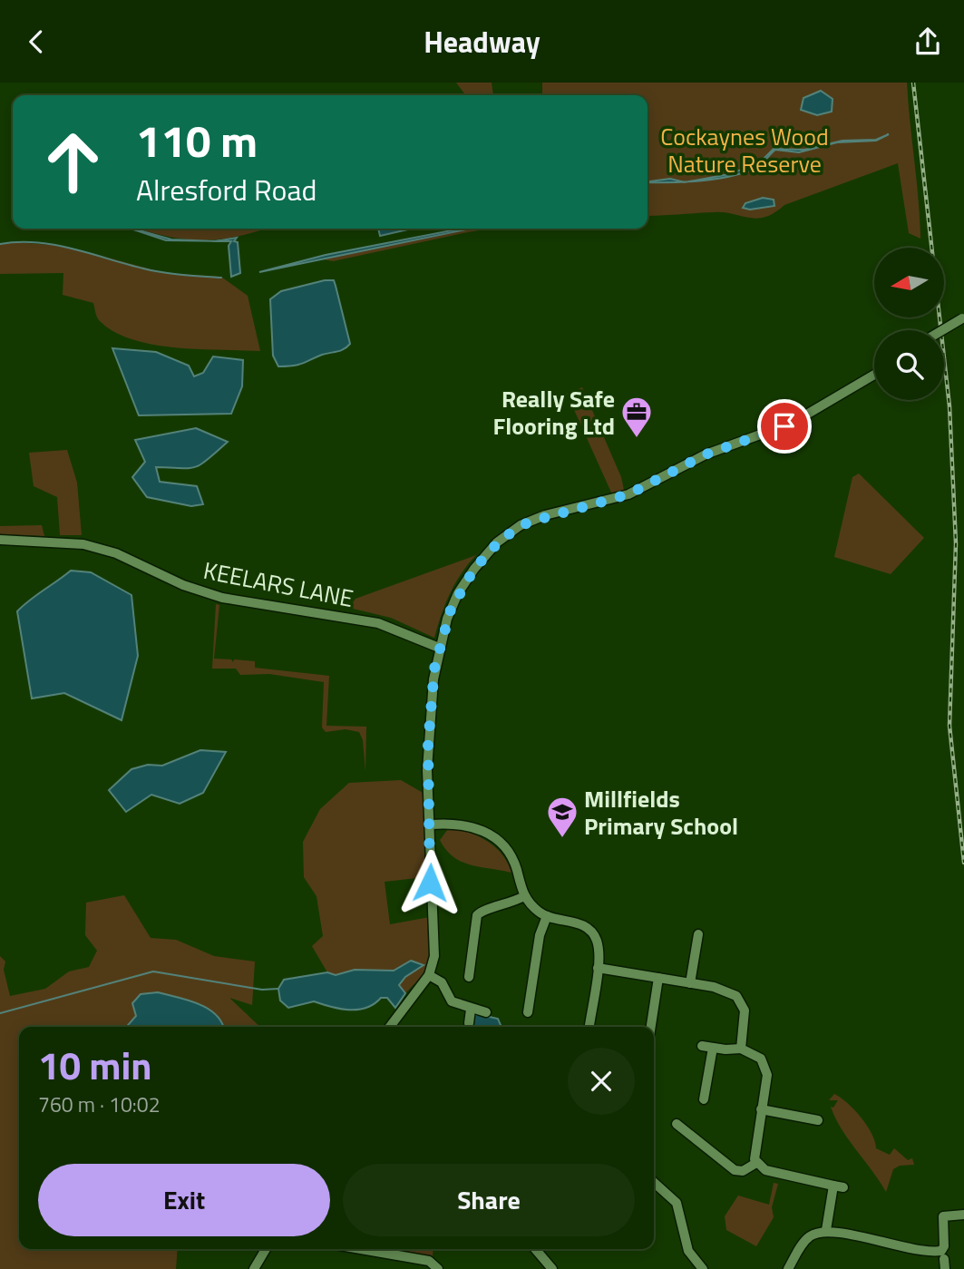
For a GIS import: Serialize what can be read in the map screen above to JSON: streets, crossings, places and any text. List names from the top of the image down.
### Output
{
  "streets": {
    "street": ["KEELARS LANE"]
  },
  "parks": ["Cockaynes Wood Nature Reserve"],
  "places": {
    "office": ["Really Safe Flooring Ltd"],
    "school or university": ["Millfields Primary School"]
  },
  "north": "left",
  "page": {
    "header": "Headway",
    "turn": ["110 m", "Alresford Road"],
    "heading": ["10 min", "760 m · 10:02"],
    "buttons": ["Exit", "Share"]
  }
}
